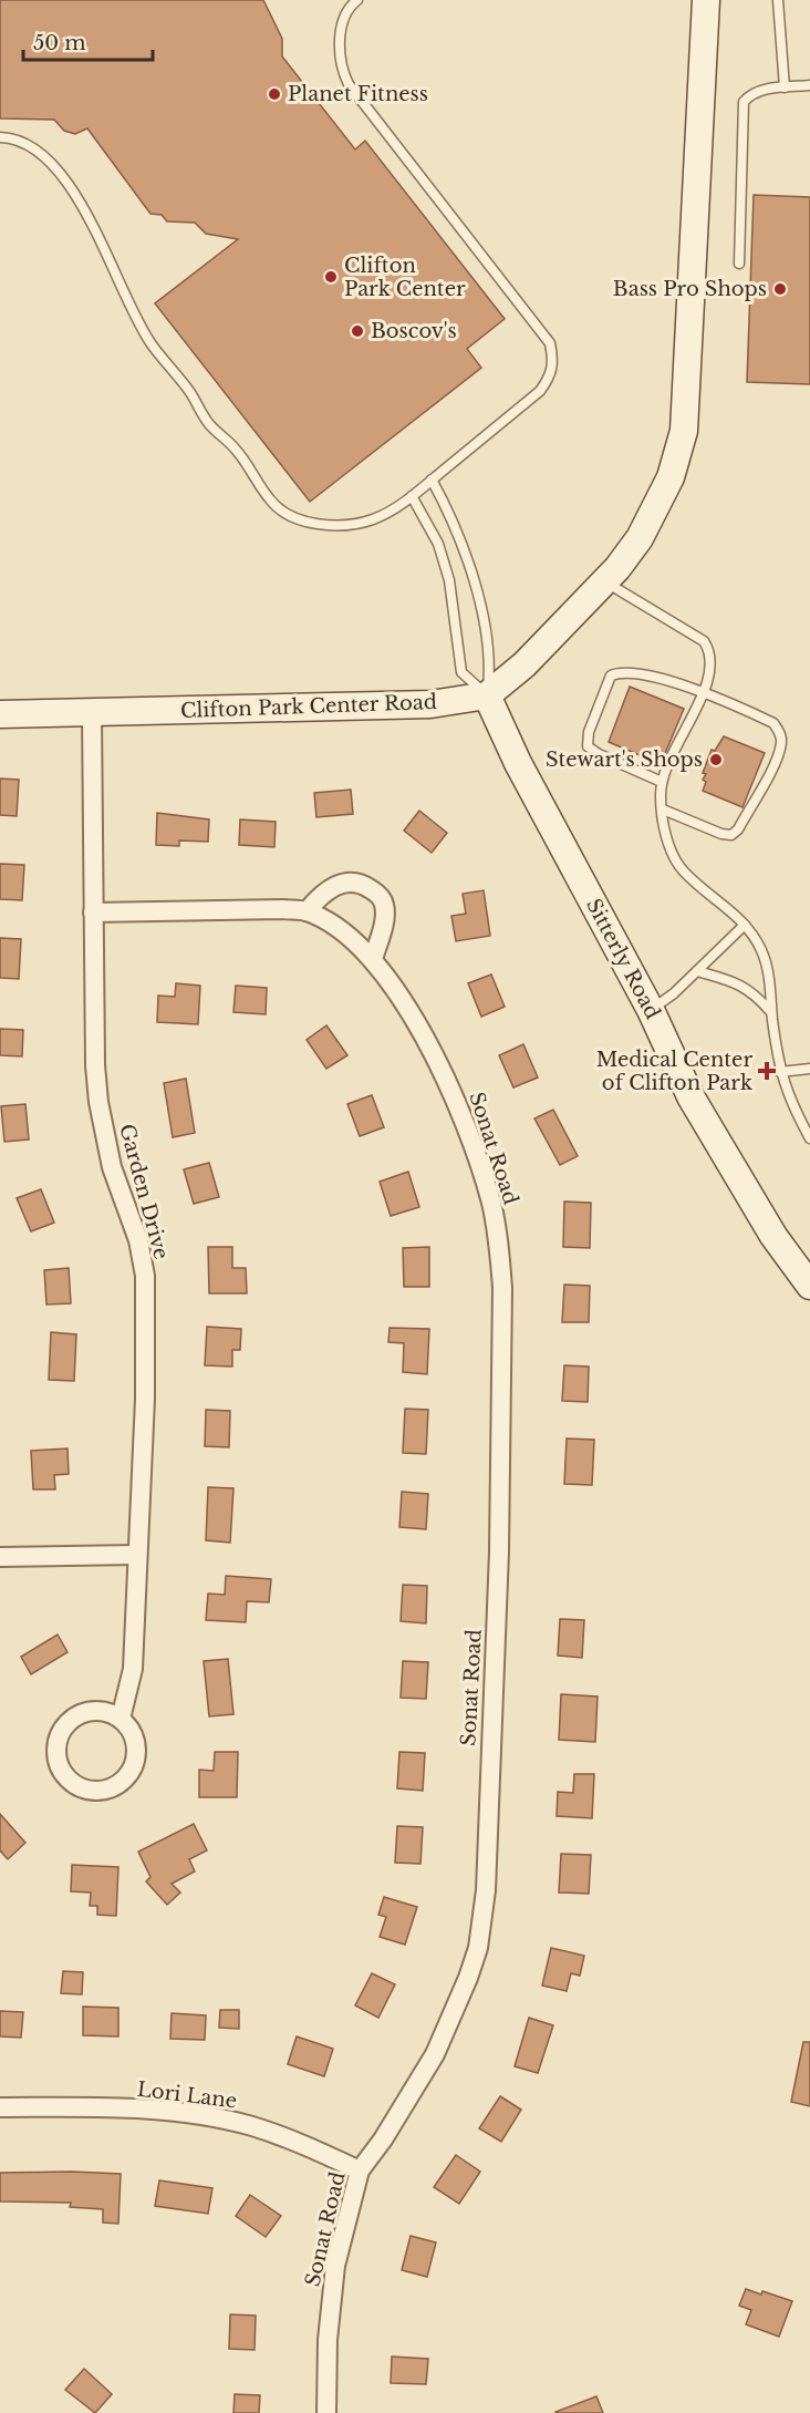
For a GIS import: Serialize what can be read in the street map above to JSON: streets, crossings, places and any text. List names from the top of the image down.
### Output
{
  "streets": {
    "street": [
      "Clifton Park Center Road",
      "Sitterly Road",
      "Sonat Road",
      "Garden Drive",
      "Lori Lane"
    ]
  },
  "crossings": [
    ["Clifton Park Center Road", "Sitterly Road"],
    ["Clifton Park Center Road", "Garden Drive"],
    ["Sonat Road", "Garden Drive"],
    ["Sonat Road", "Lori Lane"]
  ],
  "places": {
    "other": [
      "Planet Fitness",
      "Clifton Park Center",
      "Bass Pro Shops",
      "Boscov's",
      "Stewart's Shops"
    ],
    "health": ["Medical Center of Clifton Park"]
  },
  "scale_bar": "50 m"
}
